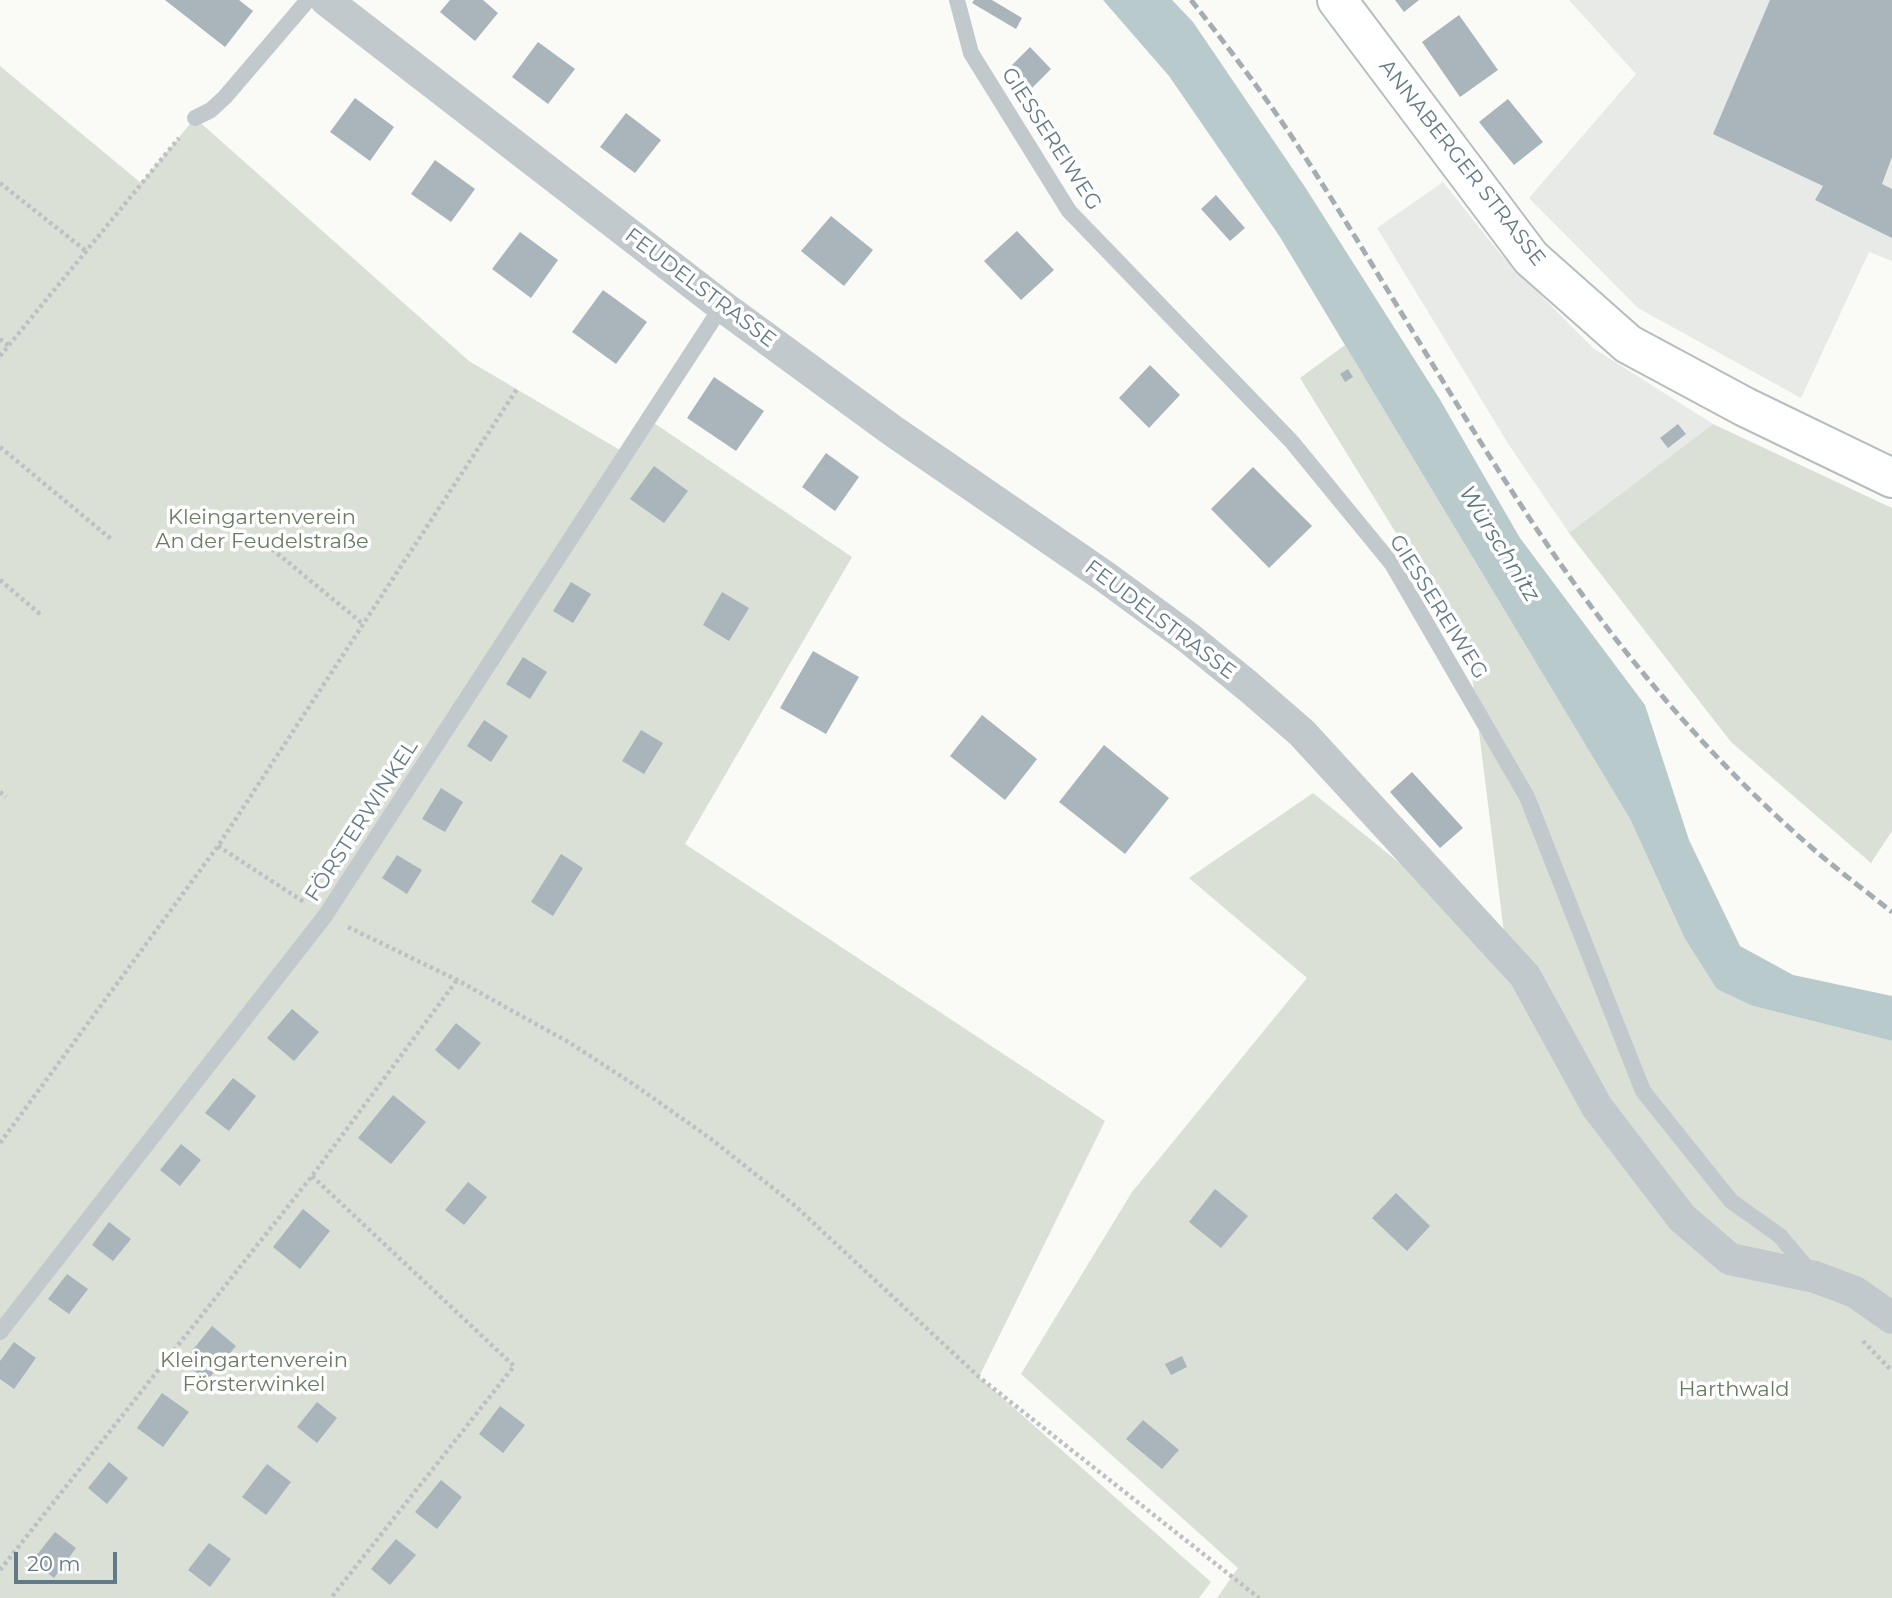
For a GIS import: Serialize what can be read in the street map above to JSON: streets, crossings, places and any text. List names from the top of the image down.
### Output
{
  "streets": {
    "main road": ["ANNABERGER STRASSE"],
    "street": ["FEUDELSTRASSE"],
    "lane": ["GIESSEREIWEG", "FÖRSTERWINKEL"]
  },
  "crossings": [
    ["GIESSEREIWEG", "FEUDELSTRASSE"],
    ["FEUDELSTRASSE", "FÖRSTERWINKEL"]
  ],
  "water": ["Würschnitz"],
  "parks": ["Kleingartenverein An der Feudelstraße", "Kleingartenverein Försterwinkel", "Harthwald"],
  "scale_bar": "20 m"
}
